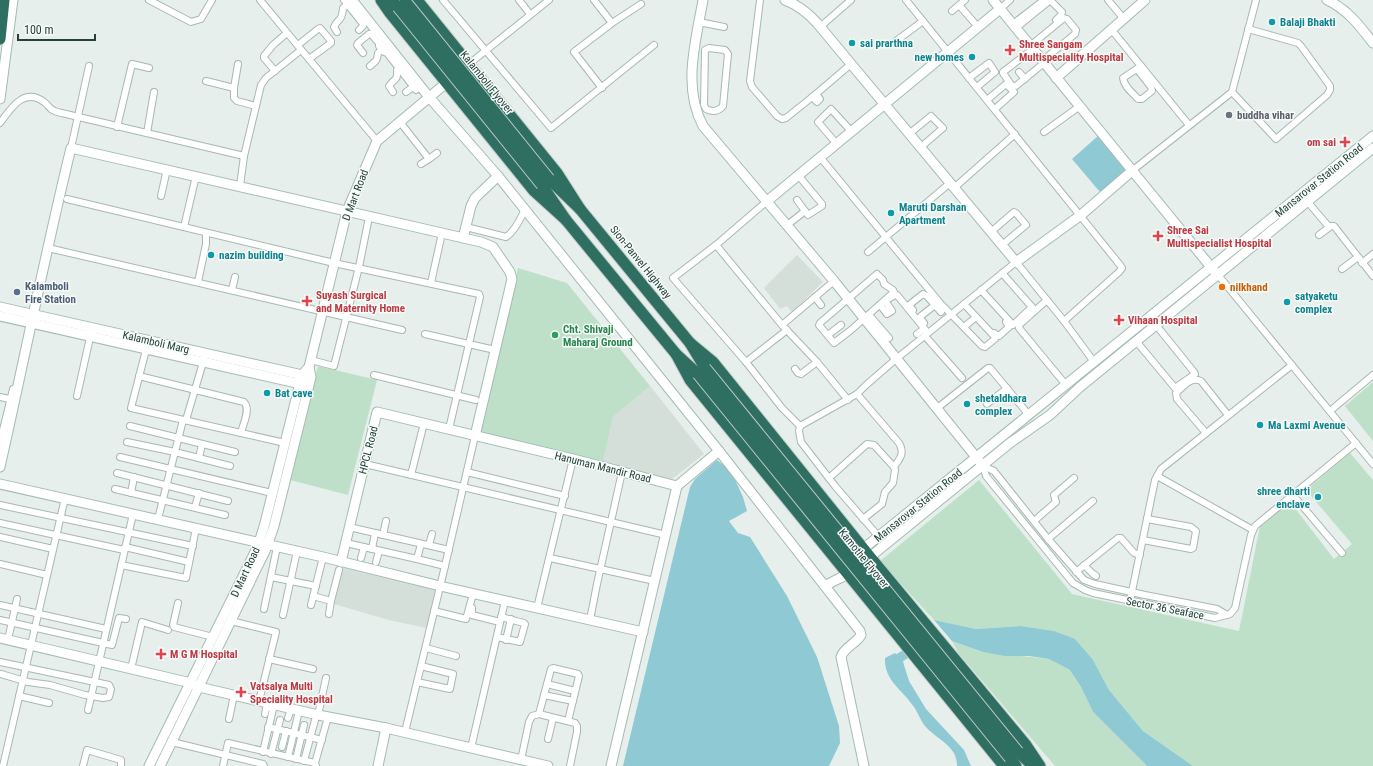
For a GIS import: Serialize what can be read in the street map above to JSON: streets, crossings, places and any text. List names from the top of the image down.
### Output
{
  "streets": {
    "highway": ["Kalamboli Flyover", "Sion-Panvel Highway", "Kamothe Flyover"],
    "street": [
      "Mansarovar Station Road",
      "D Mart Road",
      "Kalamboli Marg",
      "HPCL Road",
      "Hanuman Mandir Road",
      "Sector 36 Seaface"
    ]
  },
  "crossings": [
    ["Kalamboli Flyover", "Sion-Panvel Highway"],
    ["Mansarovar Station Road", "Sector 36 Seaface"],
    ["D Mart Road", "Kalamboli Marg"],
    ["Sion-Panvel Highway", "Kamothe Flyover"],
    ["HPCL Road", "Hanuman Mandir Road"]
  ],
  "places": {
    "other": [
      "Balaji Bhakti",
      "sai prarthna",
      "new homes",
      "buddha vihar",
      "Maruti Darshan Apartment",
      "nazim building",
      "nilkhand",
      "Kalamboli Fire Station",
      "satyaketu complex",
      "Cht. Shivaji Maharaj Ground",
      "Bat cave",
      "shetaldhara complex",
      "Ma Laxmi Avenue",
      "shree dharti enclave"
    ],
    "health": [
      "Shree Sangam Multispeciality Hospital",
      "om sai",
      "Shree Sai Multispecialist Hospital",
      "Suyash Surgical and Maternity Home",
      "Vihaan Hospital",
      "M G M Hospital",
      "Vatsalya Multi Speciality Hospital"
    ]
  },
  "scale_bar": "100 m"
}
